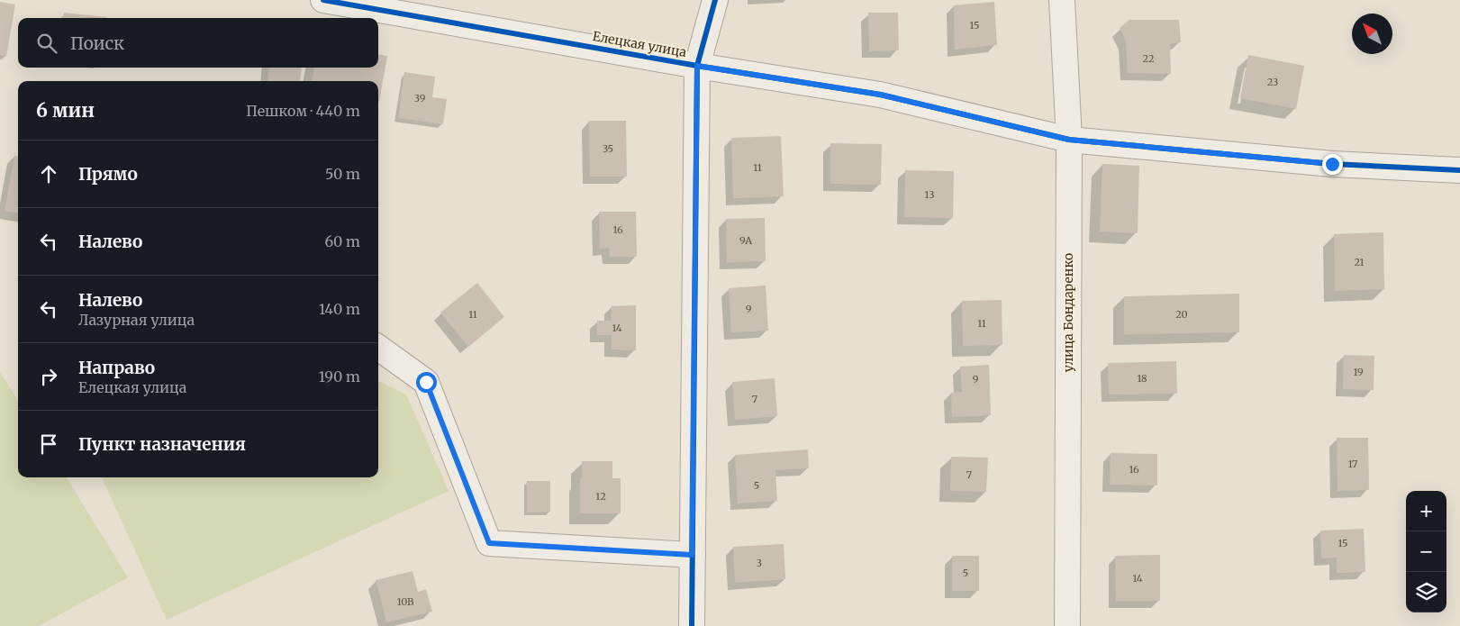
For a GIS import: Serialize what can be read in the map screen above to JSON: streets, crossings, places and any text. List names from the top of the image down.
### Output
{
  "streets": {
    "street": ["Елецкая улица", "улица Бондаренко"]
  },
  "crossings": [
    ["Елецкая улица", "улица Бондаренко"]
  ],
  "house_numbers": [
    "15",
    "22",
    "23",
    "39",
    "35",
    "11",
    "13",
    "16",
    "9А",
    "21",
    "9",
    "11",
    "20",
    "11",
    "14",
    "19",
    "18",
    "9",
    "7",
    "17",
    "16",
    "7",
    "5",
    "12",
    "15",
    "3",
    "5",
    "14",
    "10В"
  ],
  "north": "top left",
  "page": {
    "search": "Поиск",
    "heading": ["6 мин", "Пешком · 440 m"],
    "list": [
      ["Прямо", "50 m"],
      ["Налево", "60 m"],
      ["Налево", "Лазурная улица", "140 m"],
      ["Направо", "Елецкая улица", "190 m"],
      "Пункт назначения"
    ],
    "map_buttons": ["+", "−"]
  }
}
